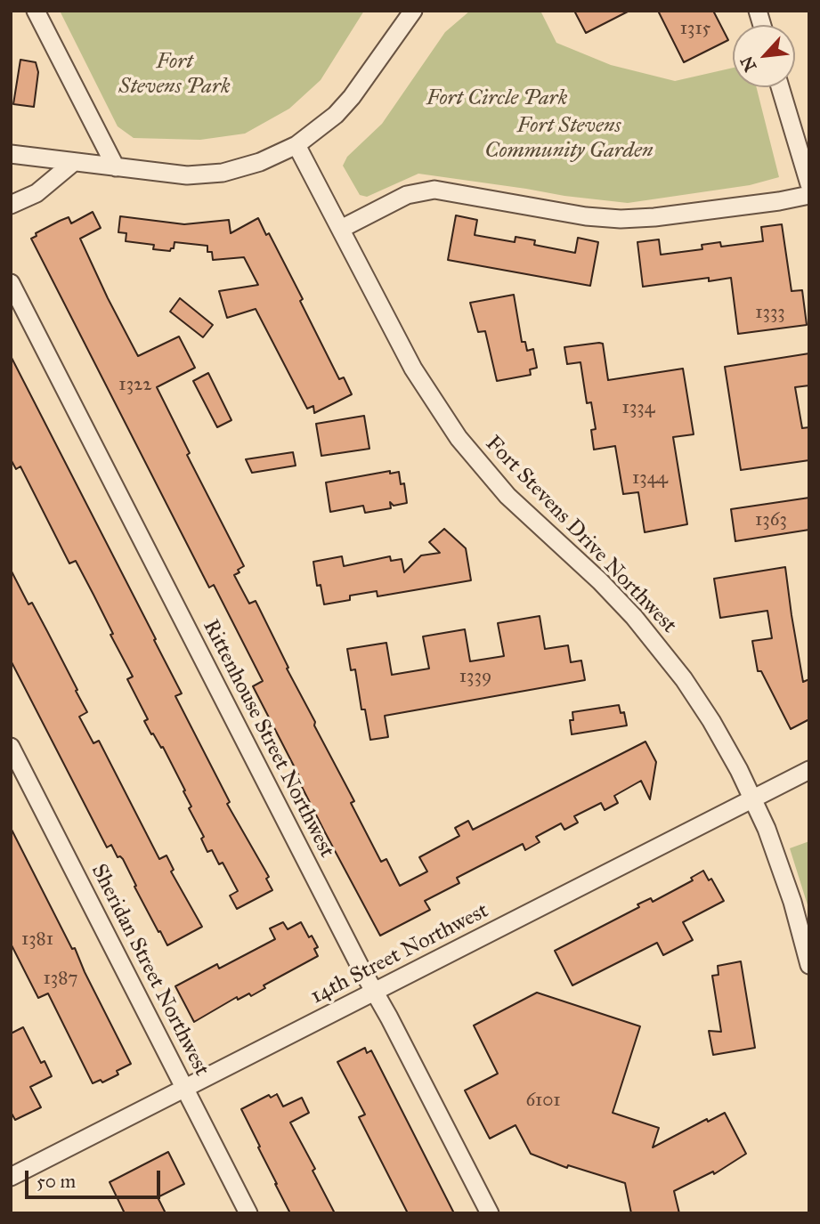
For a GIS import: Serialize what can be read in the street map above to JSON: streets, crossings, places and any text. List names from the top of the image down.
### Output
{
  "streets": {
    "street": [
      "Fort Stevens Drive Northwest",
      "Rittenhouse Street Northwest",
      "14th Street Northwest",
      "Sheridan Street Northwest"
    ]
  },
  "crossings": [
    ["Fort Stevens Drive Northwest", "14th Street Northwest"],
    ["Rittenhouse Street Northwest", "14th Street Northwest"],
    ["14th Street Northwest", "Sheridan Street Northwest"]
  ],
  "parks": ["Fort Stevens Park", "Fort Circle Park", "Fort Stevens Community Garden"],
  "house_numbers": [
    "1315",
    "1333",
    "1322",
    "1334",
    "1344",
    "1363",
    "1339",
    "1381",
    "1387",
    "6101"
  ],
  "scale_bar": "50 m",
  "north": "bottom left"
}
